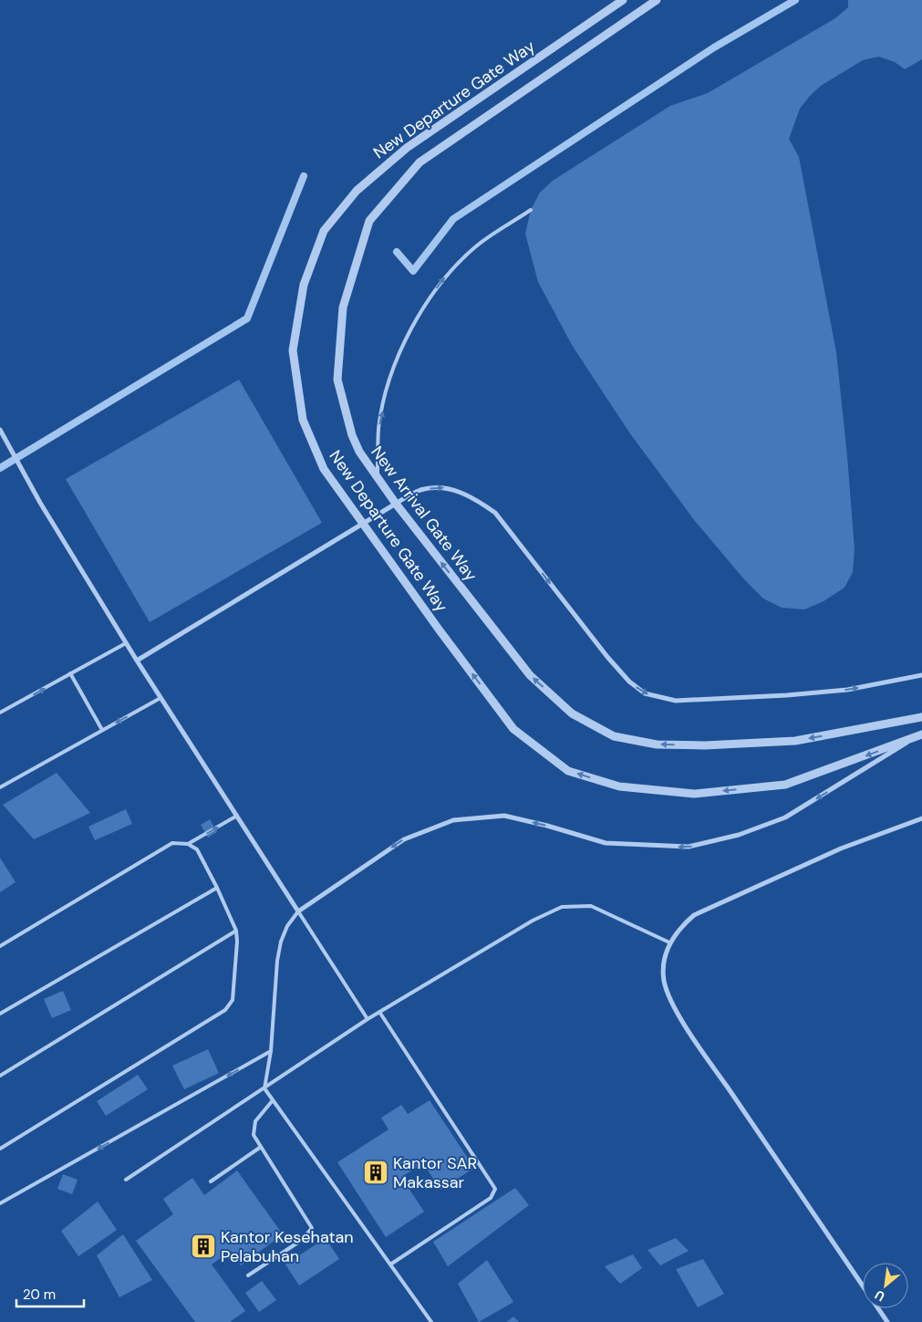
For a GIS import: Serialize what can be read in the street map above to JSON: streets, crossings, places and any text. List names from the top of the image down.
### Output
{
  "streets": {
    "street": ["New Departure Gate Way", "New Arrival Gate Way"]
  },
  "one_way": ["New Arrival Gate Way"],
  "places": {
    "building": ["Kantor SAR Makassar", "Kantor Kesehatan Pelabuhan"]
  },
  "scale_bar": "20 m",
  "north": "bottom left"
}
